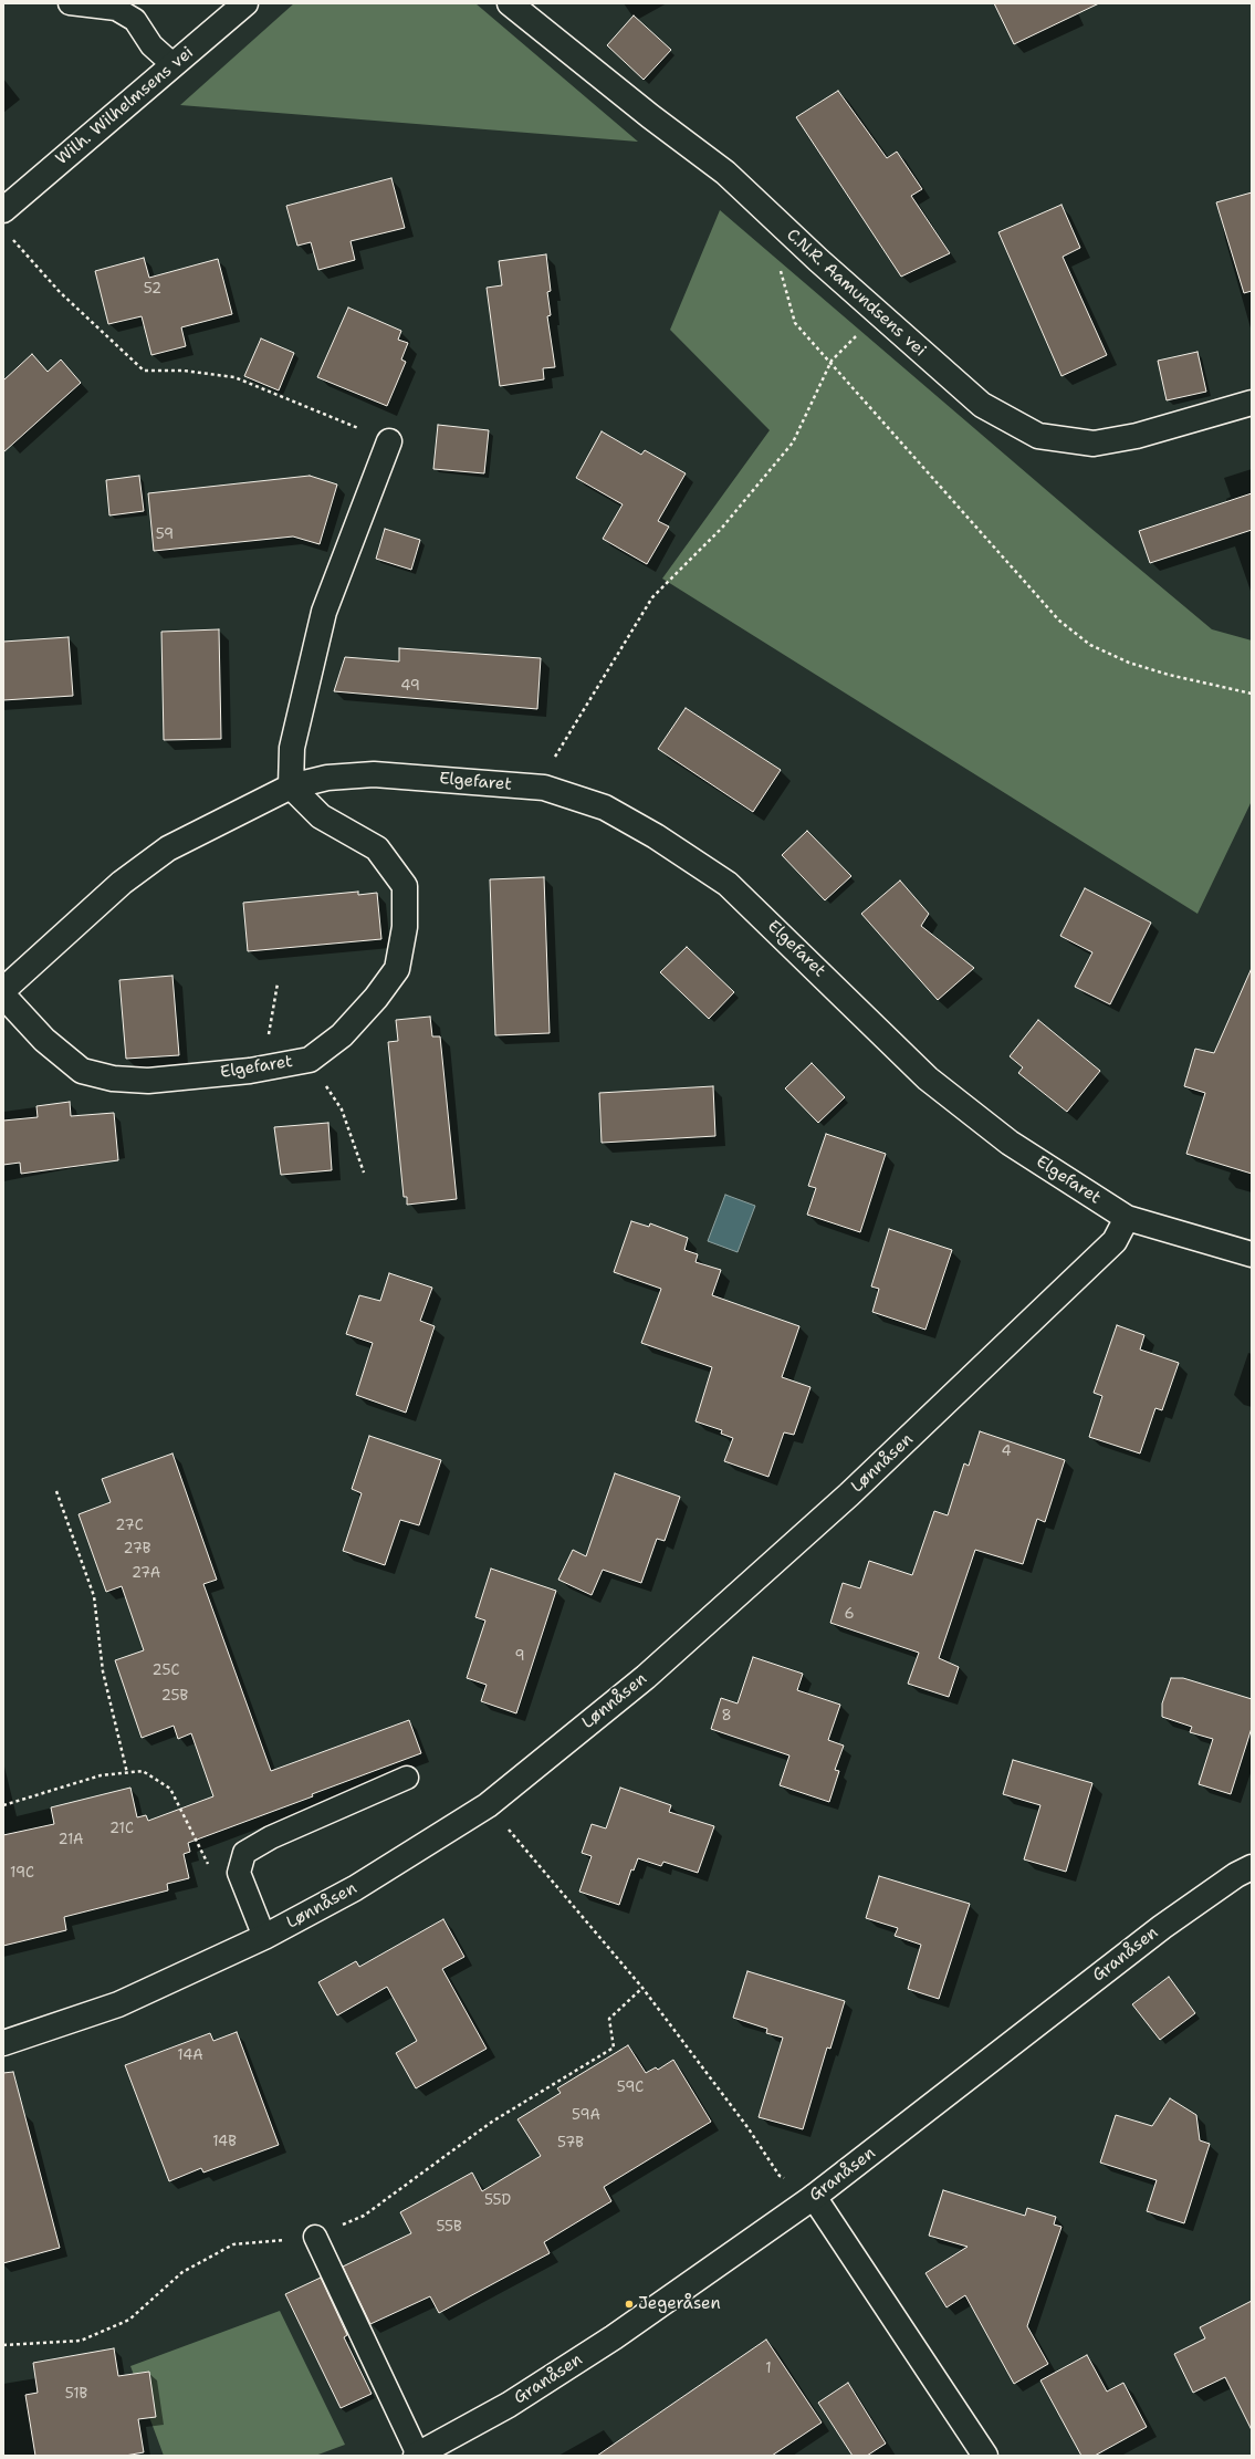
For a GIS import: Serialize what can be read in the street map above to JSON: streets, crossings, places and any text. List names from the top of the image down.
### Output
{
  "streets": {
    "street": [
      "Wilh. Wilhelmsens vei",
      "C.N.R. Aamundsens vei",
      "Elgefaret",
      "Lønnåsen",
      "Granåsen"
    ]
  },
  "crossings": [
    ["Elgefaret", "Lønnåsen"]
  ],
  "places": ["Jegeråsen"],
  "house_numbers": [
    "52",
    "59",
    "49",
    "4",
    "27C",
    "27B",
    "27A",
    "6",
    "9",
    "25C",
    "25B",
    "8",
    "21C",
    "21A",
    "19C",
    "14A",
    "59C",
    "59A",
    "14B",
    "57B",
    "55D",
    "55B",
    "1",
    "51B"
  ]
}
